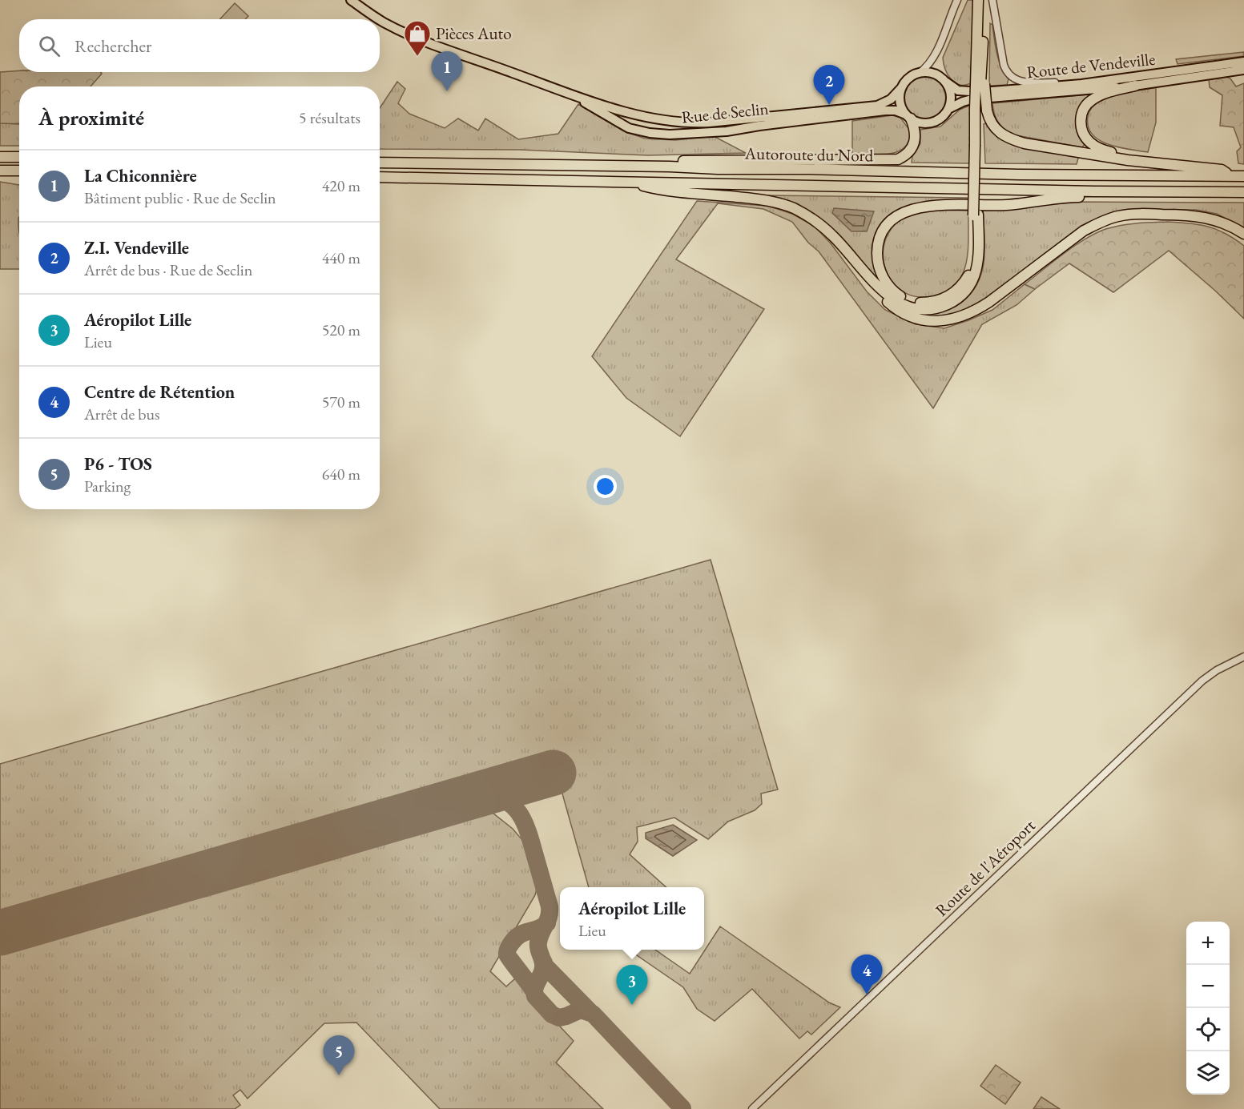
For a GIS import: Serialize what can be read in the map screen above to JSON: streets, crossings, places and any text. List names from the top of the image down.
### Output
{
  "streets": {
    "highway": ["Autoroute du Nord"],
    "main road": ["Route de Vendeville", "Rue de Seclin"],
    "street": ["Route de l'Aéroport"]
  },
  "crossings": [
    ["Route de Vendeville", "Rue de Seclin"]
  ],
  "places": {
    "shop": ["Pièces Auto"]
  },
  "page": {
    "search": "Rechercher",
    "pins": [
      "1",
      "2",
      "4",
      "3",
      "5"
    ],
    "heading": ["À proximité", "5 résultats"],
    "list": [
      {
        "mark": "1",
        "name": "La Chiconnière",
        "note": "Bâtiment public · Rue de Seclin",
        "value": "420 m"
      },
      {
        "mark": "2",
        "name": "Z.I. Vendeville",
        "note": "Arrêt de bus · Rue de Seclin",
        "value": "440 m"
      },
      {
        "mark": "3",
        "name": "Aéropilot Lille",
        "note": "Lieu",
        "value": "520 m"
      },
      {
        "mark": "4",
        "name": "Centre de Rétention",
        "note": "Arrêt de bus",
        "value": "570 m"
      },
      {
        "mark": "5",
        "name": "P6 - TOS",
        "note": "Parking",
        "value": "640 m"
      }
    ],
    "popup": ["Aéropilot Lille", "Lieu"],
    "map_buttons": ["+", "−"]
  }
}
